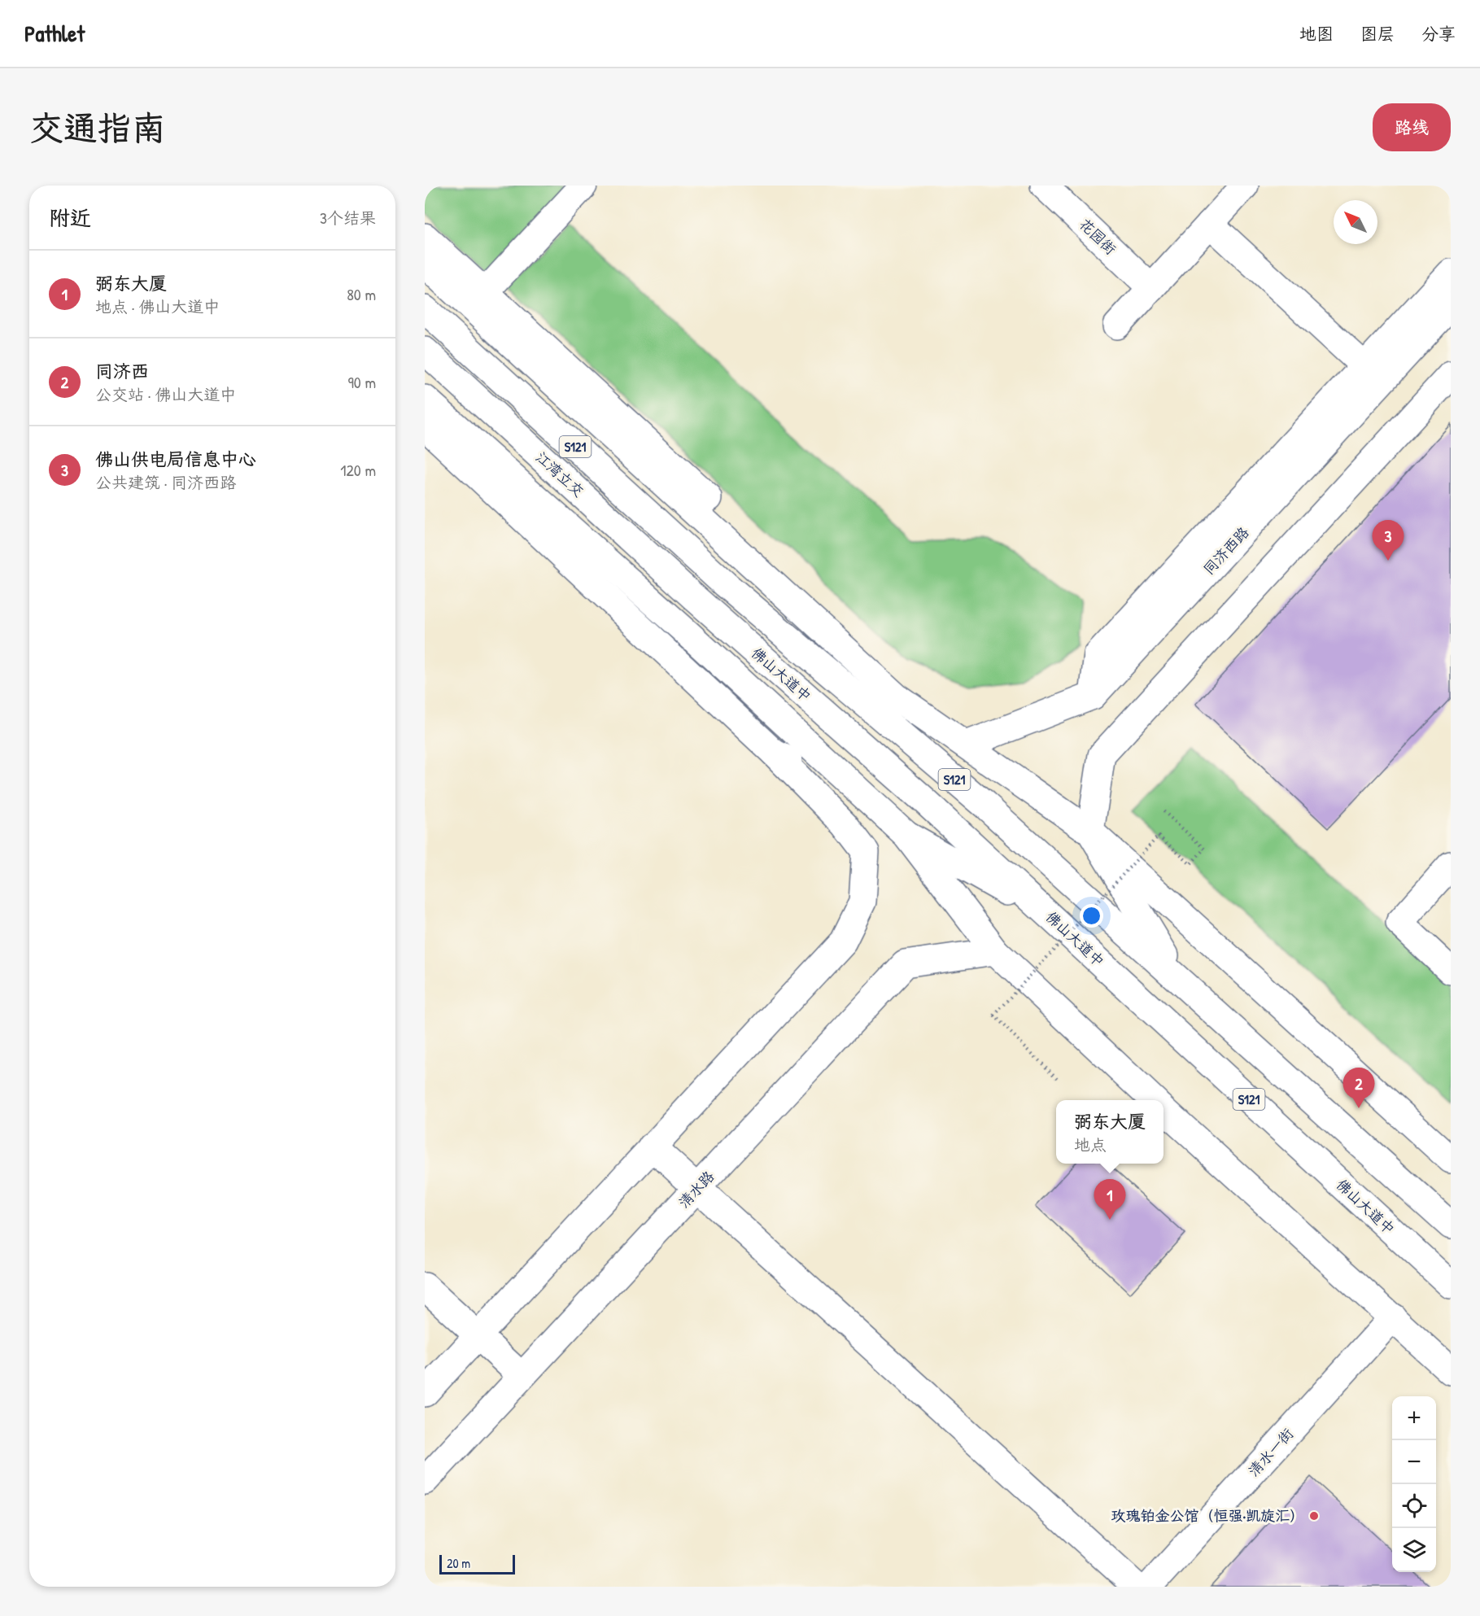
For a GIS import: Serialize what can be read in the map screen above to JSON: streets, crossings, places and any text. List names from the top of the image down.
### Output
{
  "streets": {
    "main road": [
      "花园街",
      "S121",
      "江湾立交",
      "同济西路",
      "佛山大道中",
      "清水路",
      "清水一街"
    ]
  },
  "crossings": [
    ["江湾立交", "佛山大道中"]
  ],
  "places": ["玫瑰铂金公馆（恒强·凯旋汇）"],
  "scale_bar": "20 m",
  "north": "top left",
  "page": {
    "header": "Pathlet",
    "nav": ["地图", "图层", "分享"],
    "buttons": "路线",
    "title": "交通指南",
    "heading": ["附近", "3个结果"],
    "list": [
      {
        "mark": "1",
        "name": "弼东大厦",
        "note": "地点 · 佛山大道中",
        "value": "80 m"
      },
      {
        "mark": "2",
        "name": "同济西",
        "note": "公交站 · 佛山大道中",
        "value": "90 m"
      },
      {
        "mark": "3",
        "name": "佛山供电局信息中心",
        "note": "公共建筑 · 同济西路",
        "value": "120 m"
      }
    ],
    "pins": ["3", "2", "1"],
    "popup": ["弼东大厦", "地点"],
    "map_buttons": ["+", "−"],
    "scale": "20 m"
  }
}
